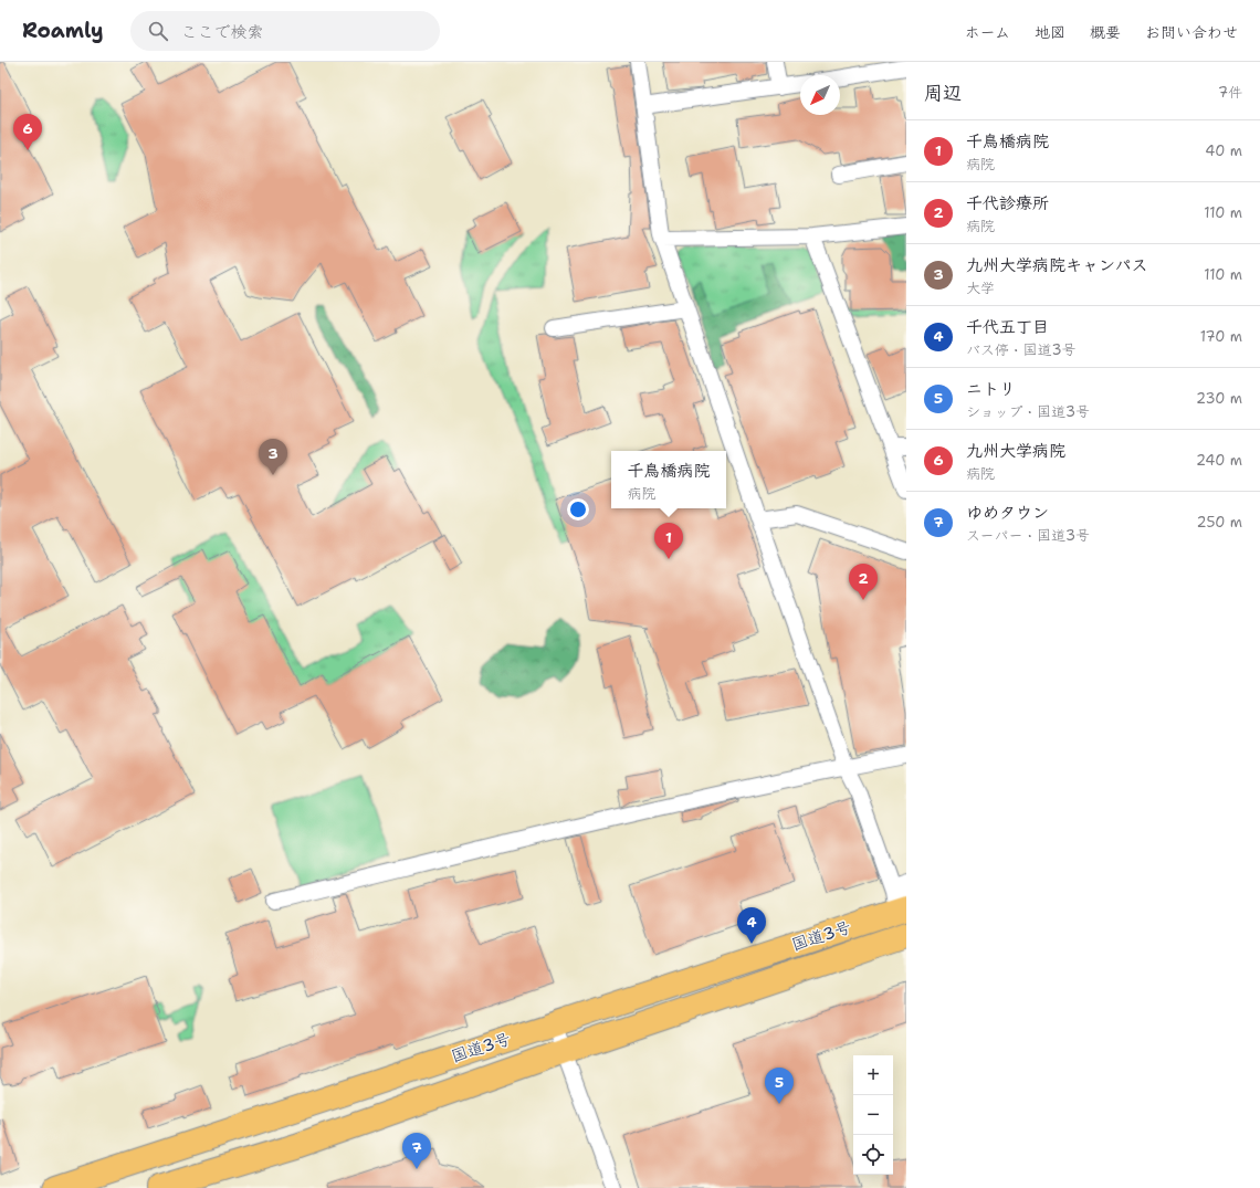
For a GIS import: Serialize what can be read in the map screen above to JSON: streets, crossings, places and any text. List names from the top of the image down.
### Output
{
  "streets": {
    "highway": ["国道3号"]
  },
  "north": "bottom left",
  "page": {
    "header": "Roamly",
    "search": "ここで検索",
    "nav": [
      "ホーム",
      "地図",
      "概要",
      "お問い合わせ"
    ],
    "heading": ["周辺", "7件"],
    "pins": [
      "6",
      "3",
      "1",
      "2",
      "4",
      "5",
      "7"
    ],
    "list": [
      {
        "mark": "1",
        "name": "千鳥橋病院",
        "note": "病院",
        "value": "40 m"
      },
      {
        "mark": "2",
        "name": "千代診療所",
        "note": "病院",
        "value": "110 m"
      },
      {
        "mark": "3",
        "name": "九州大学病院キャンパス",
        "note": "大学",
        "value": "110 m"
      },
      {
        "mark": "4",
        "name": "千代五丁目",
        "note": "バス停 · 国道3号",
        "value": "170 m"
      },
      {
        "mark": "5",
        "name": "ニトリ",
        "note": "ショップ · 国道3号",
        "value": "230 m"
      },
      {
        "mark": "6",
        "name": "九州大学病院",
        "note": "病院",
        "value": "240 m"
      },
      {
        "mark": "7",
        "name": "ゆめタウン",
        "note": "スーパー · 国道3号",
        "value": "250 m"
      }
    ],
    "popup": ["千鳥橋病院", "病院"],
    "map_buttons": ["+", "−"]
  }
}
